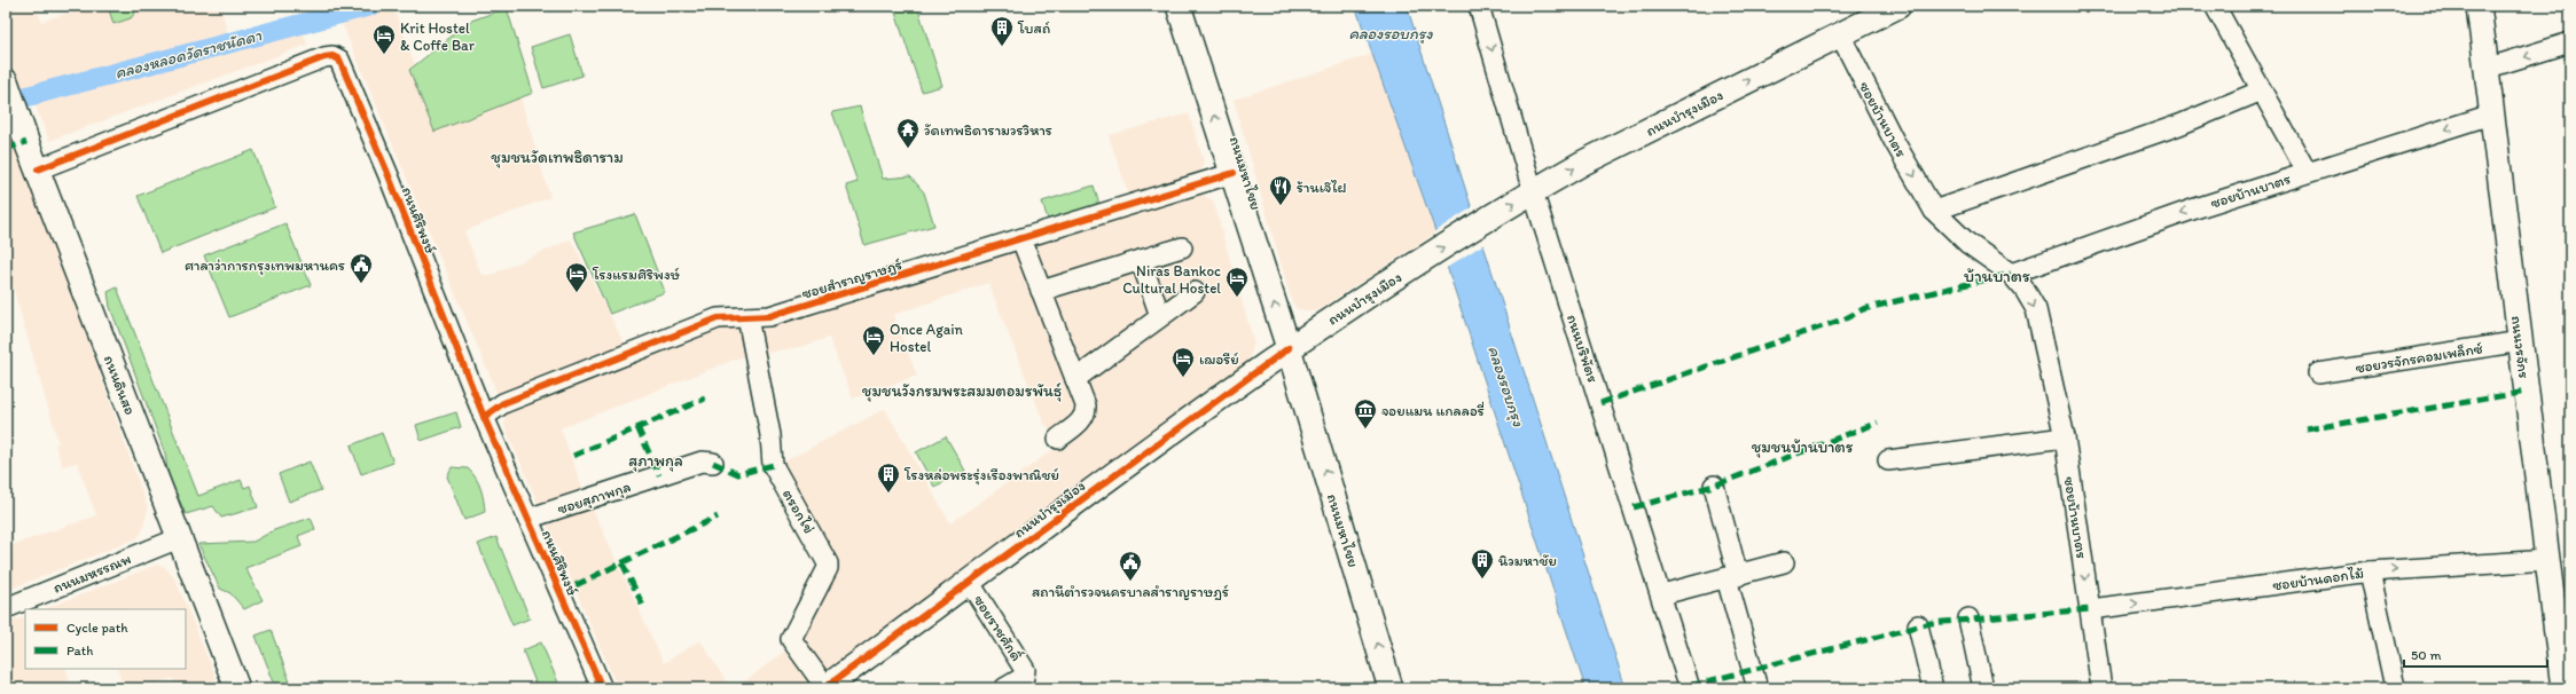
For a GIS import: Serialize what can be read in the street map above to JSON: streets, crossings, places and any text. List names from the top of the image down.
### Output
{
  "streets": {
    "main road": [
      "ถนนบำรุงเมือง",
      "ถนนมหาไชย",
      "ถนนวรจักร",
      "ถนนดินสอ"
    ],
    "street": [
      "ซอยบ้านบาตร",
      "ถนนศิริพงษ์",
      "ซอยสำราญราษฎร์",
      "ถนนบริพัตร",
      "ซอยวรจักรคอมเพล็กซ์",
      "ซอยสุภาพกุล",
      "ตรอกไข่",
      "ถนนมหรรณพ",
      "ซอยบ้านดอกไม้",
      "ซอยราชศักดิ์"
    ]
  },
  "crossings": [
    ["ถนนบำรุงเมือง", "ซอยบ้านบาตร"],
    ["ถนนบำรุงเมือง", "ถนนมหาไชย"],
    ["ถนนบำรุงเมือง", "ถนนบริพัตร"],
    ["ถนนบำรุงเมือง", "ตรอกไข่"],
    ["ถนนบำรุงเมือง", "ซอยราชศักดิ์"],
    ["ซอยบ้านบาตร", "ถนนวรจักร"],
    ["ซอยบ้านบาตร", "ซอยบ้านดอกไม้"],
    ["ถนนมหาไชย", "ซอยสำราญราษฎร์"],
    ["ถนนศิริพงษ์", "ซอยสำราญราษฎร์"],
    ["ถนนศิริพงษ์", "ถนนดินสอ"],
    ["ถนนศิริพงษ์", "ซอยสุภาพกุล"],
    ["ซอยสำราญราษฎร์", "ตรอกไข่"],
    ["ถนนวรจักร", "ซอยวรจักรคอมเพล็กซ์"],
    ["ถนนวรจักร", "ซอยบ้านดอกไม้"],
    ["ถนนดินสอ", "ถนนมหรรณพ"]
  ],
  "one_way": ["ถนนบำรุงเมือง", "ถนนมหาไชย", "ซอยบ้านดอกไม้"],
  "districts": [
    "ชุมชนวัดเทพธิดาราม",
    "บ้านบาตร",
    "ชุมชนวังกรมพระสมมตอมรพันธุ์",
    "ชุมชนบ้านบาตร",
    "สุภาพกุล"
  ],
  "water": ["คลองรอบกรุง", "คลองหลอดวัดราชนัดดา"],
  "places": {
    "building": ["โบสถ์", "โรงหล่อพระรุ่งเรืองพาณิชย์", "นิวมหาชัย"],
    "hotel": [
      "Krit Hostel & Coffe Bar",
      "โรงแรมศิริพงษ์",
      "Niras Bankoc Cultural Hostel",
      "Once Again Hostel",
      "เฌอรีย์"
    ],
    "temple": ["วัดเทพธิดารามวรวิหาร"],
    "restaurant": ["ร้านเจ๊ไฝ"],
    "public building": ["ศาลาว่าการกรุงเทพมหานคร", "สถานีตำรวจนครบาลสำราญราษฎร์"],
    "museum": ["จอยแมน แกลลอรี่"]
  },
  "legend": ["Cycle path", "Path"],
  "scale_bar": "50 m"
}
